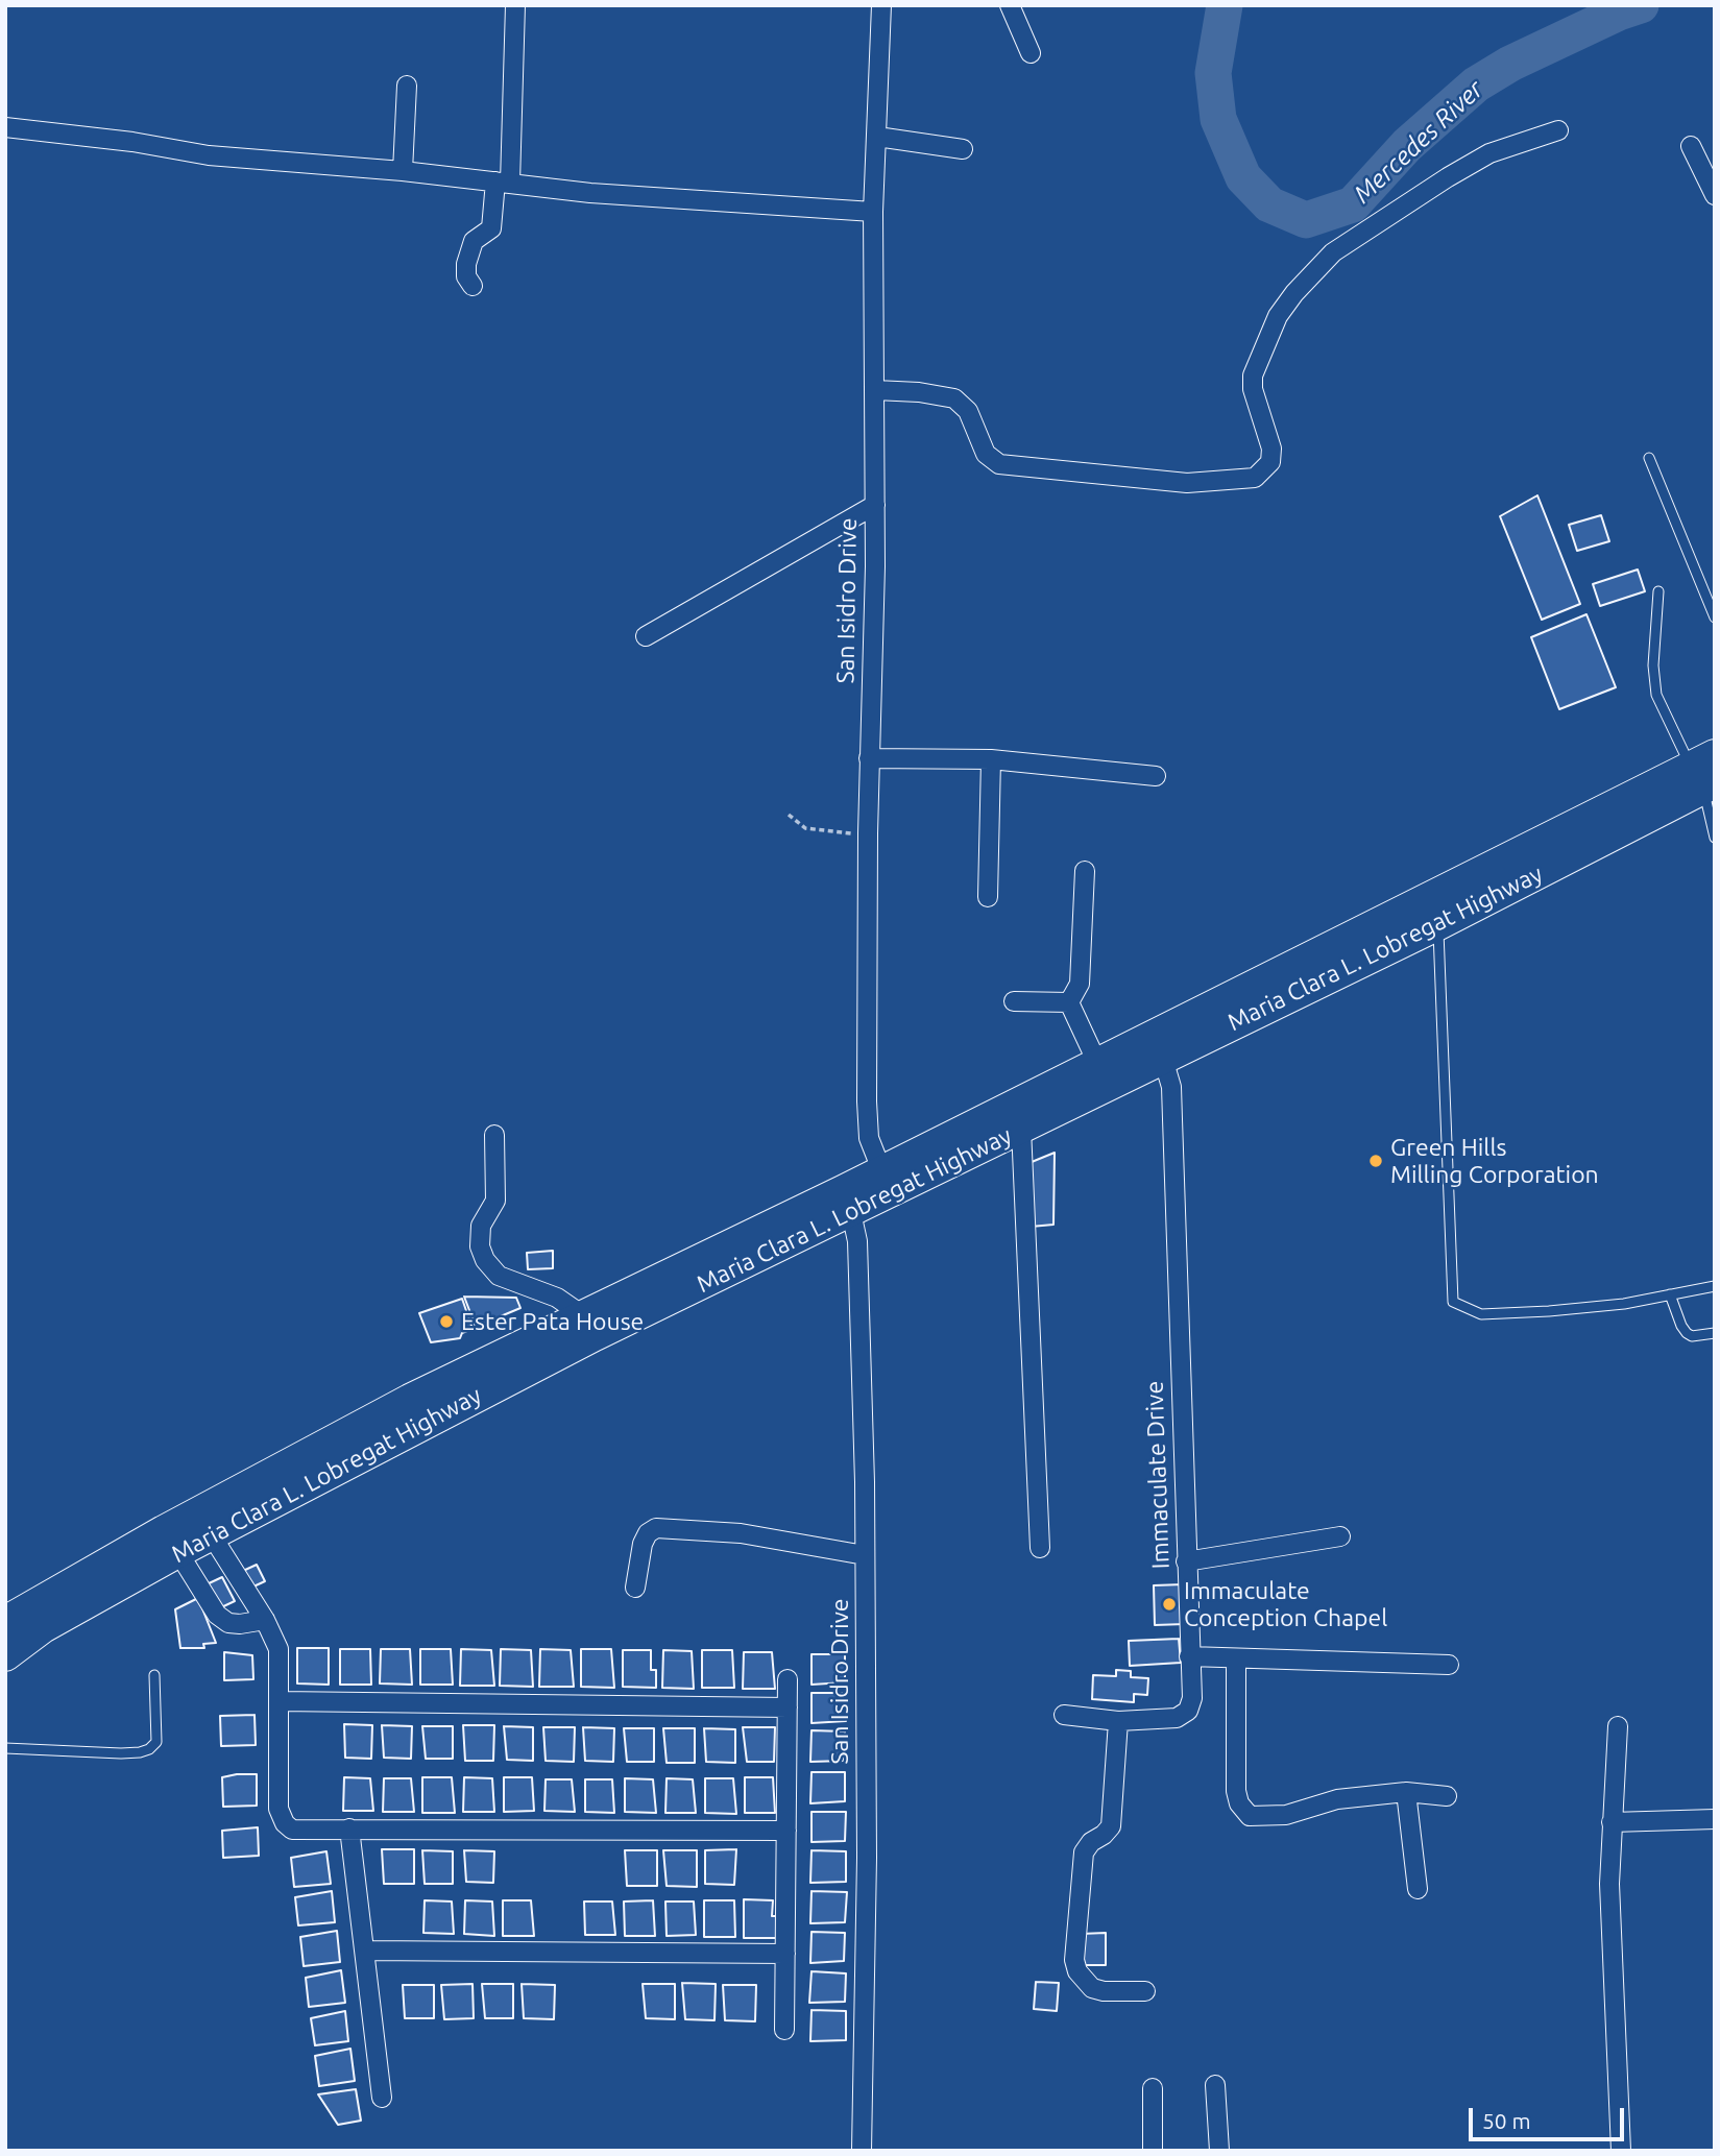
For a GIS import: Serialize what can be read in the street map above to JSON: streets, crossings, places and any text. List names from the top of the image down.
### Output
{
  "streets": {
    "highway": ["Maria Clara L. Lobregat Highway"],
    "street": ["San Isidro Drive", "Immaculate Drive"]
  },
  "crossings": [
    ["San Isidro Drive", "Maria Clara L. Lobregat Highway"],
    ["Maria Clara L. Lobregat Highway", "Immaculate Drive"]
  ],
  "water": ["Mercedes River"],
  "places": ["Green Hills Milling Corporation", "Ester Pata House", "Immaculate Conception Chapel"],
  "scale_bar": "50 m"
}
